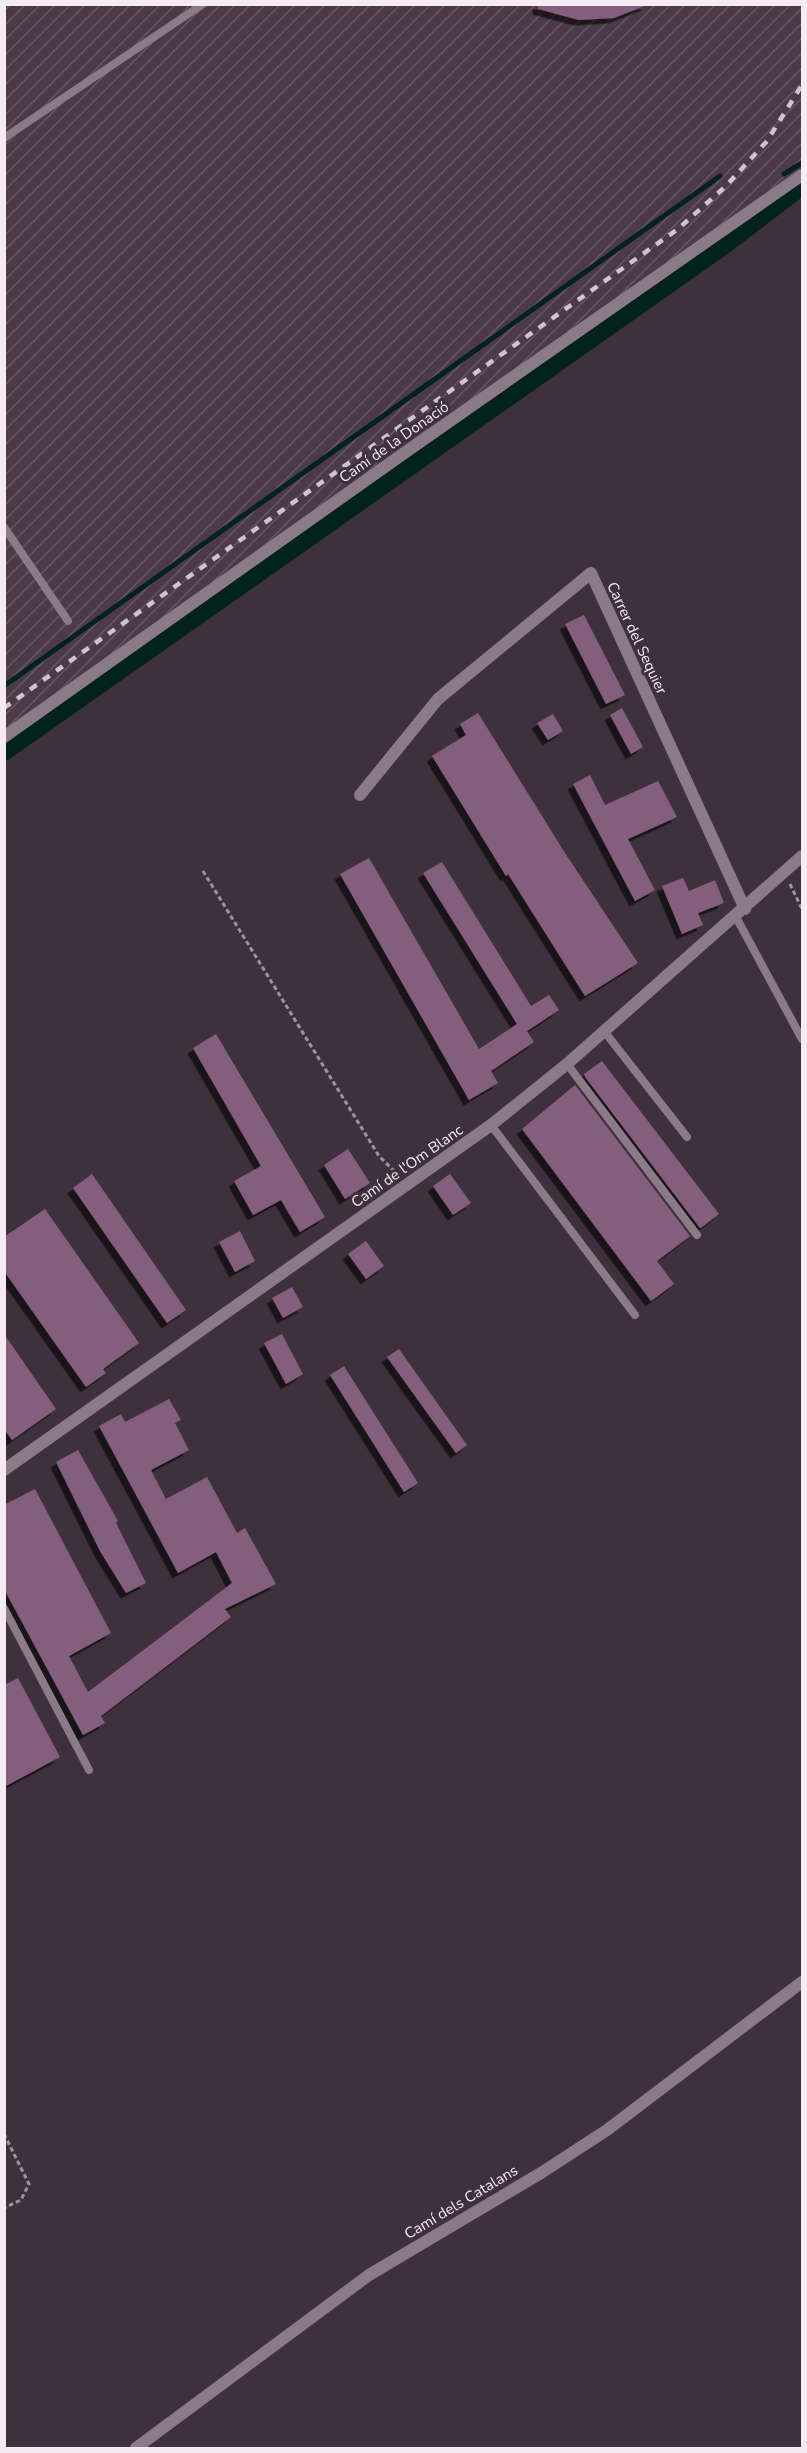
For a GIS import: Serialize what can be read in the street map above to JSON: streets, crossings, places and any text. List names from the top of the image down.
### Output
{
  "streets": {
    "street": [
      "Camí de la Donació",
      "Carrer del Sequier",
      "Camí de l'Om Blanc",
      "Camí dels Catalans"
    ]
  },
  "crossings": [
    ["Carrer del Sequier", "Camí de l'Om Blanc"]
  ]
}
